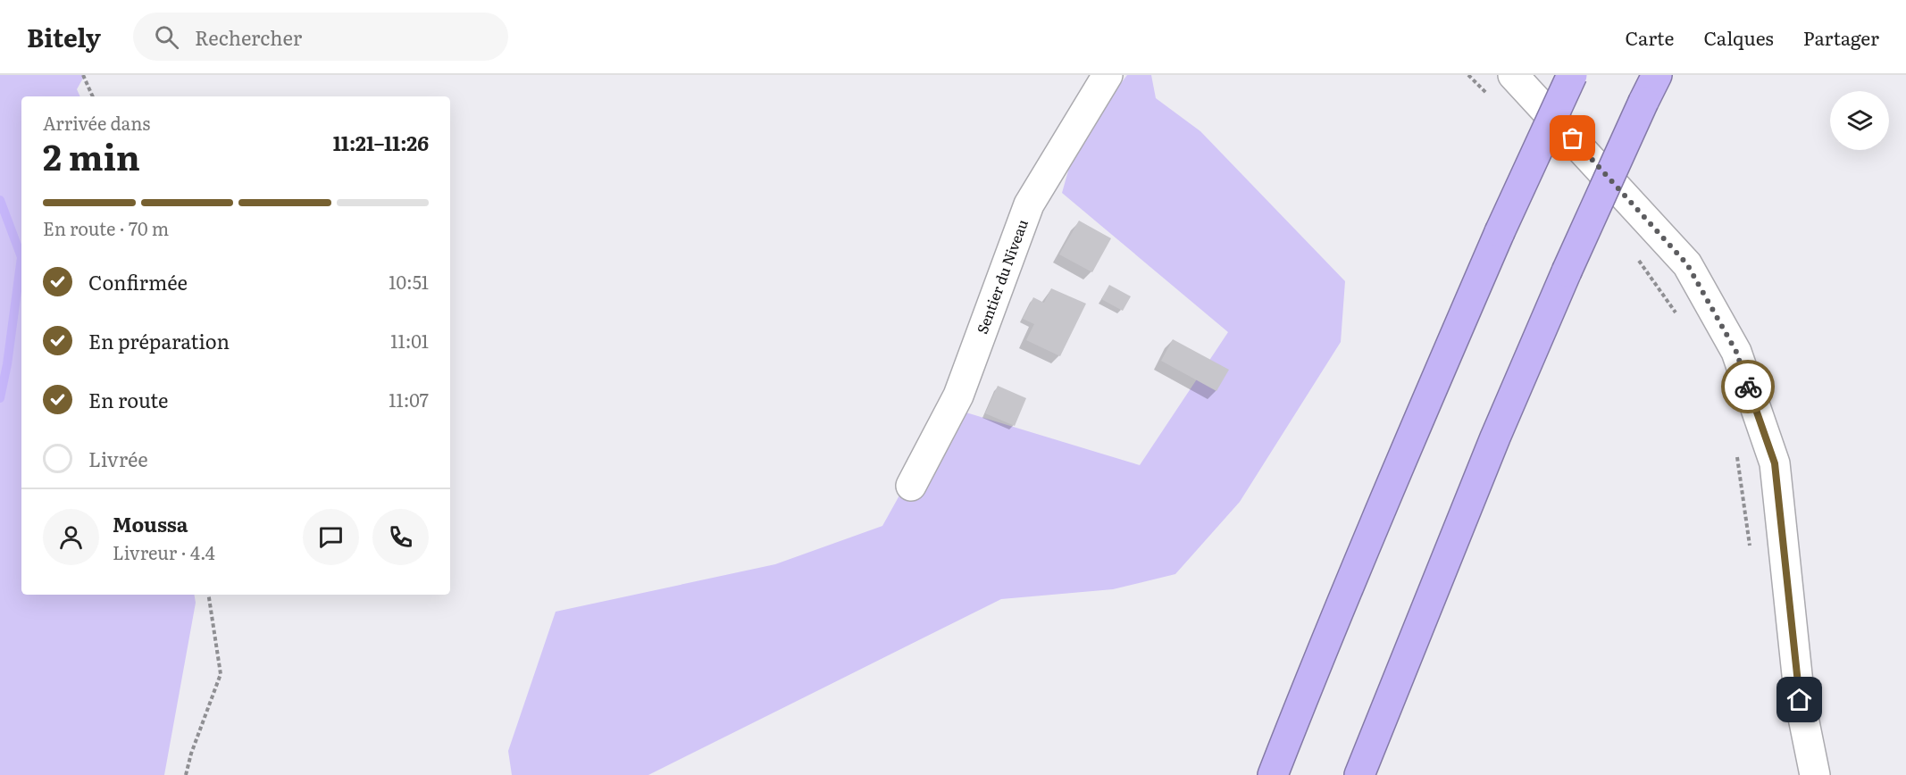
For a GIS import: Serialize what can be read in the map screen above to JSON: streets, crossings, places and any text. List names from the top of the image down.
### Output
{
  "streets": {
    "street": ["Sentier du Niveau"]
  },
  "page": {
    "header": "Bitely",
    "search": "Rechercher",
    "nav": ["Carte", "Calques", "Partager"],
    "heading": ["2 min", "Arrivée dans", "11:21–11:26"],
    "panel": ["Moussa", "Livreur · 4.4"],
    "bar": "En route · 70 m",
    "list": [
      ["Confirmée", "10:51"],
      ["En préparation", "11:01"],
      ["En route", "11:07"],
      "Livrée"
    ]
  }
}
